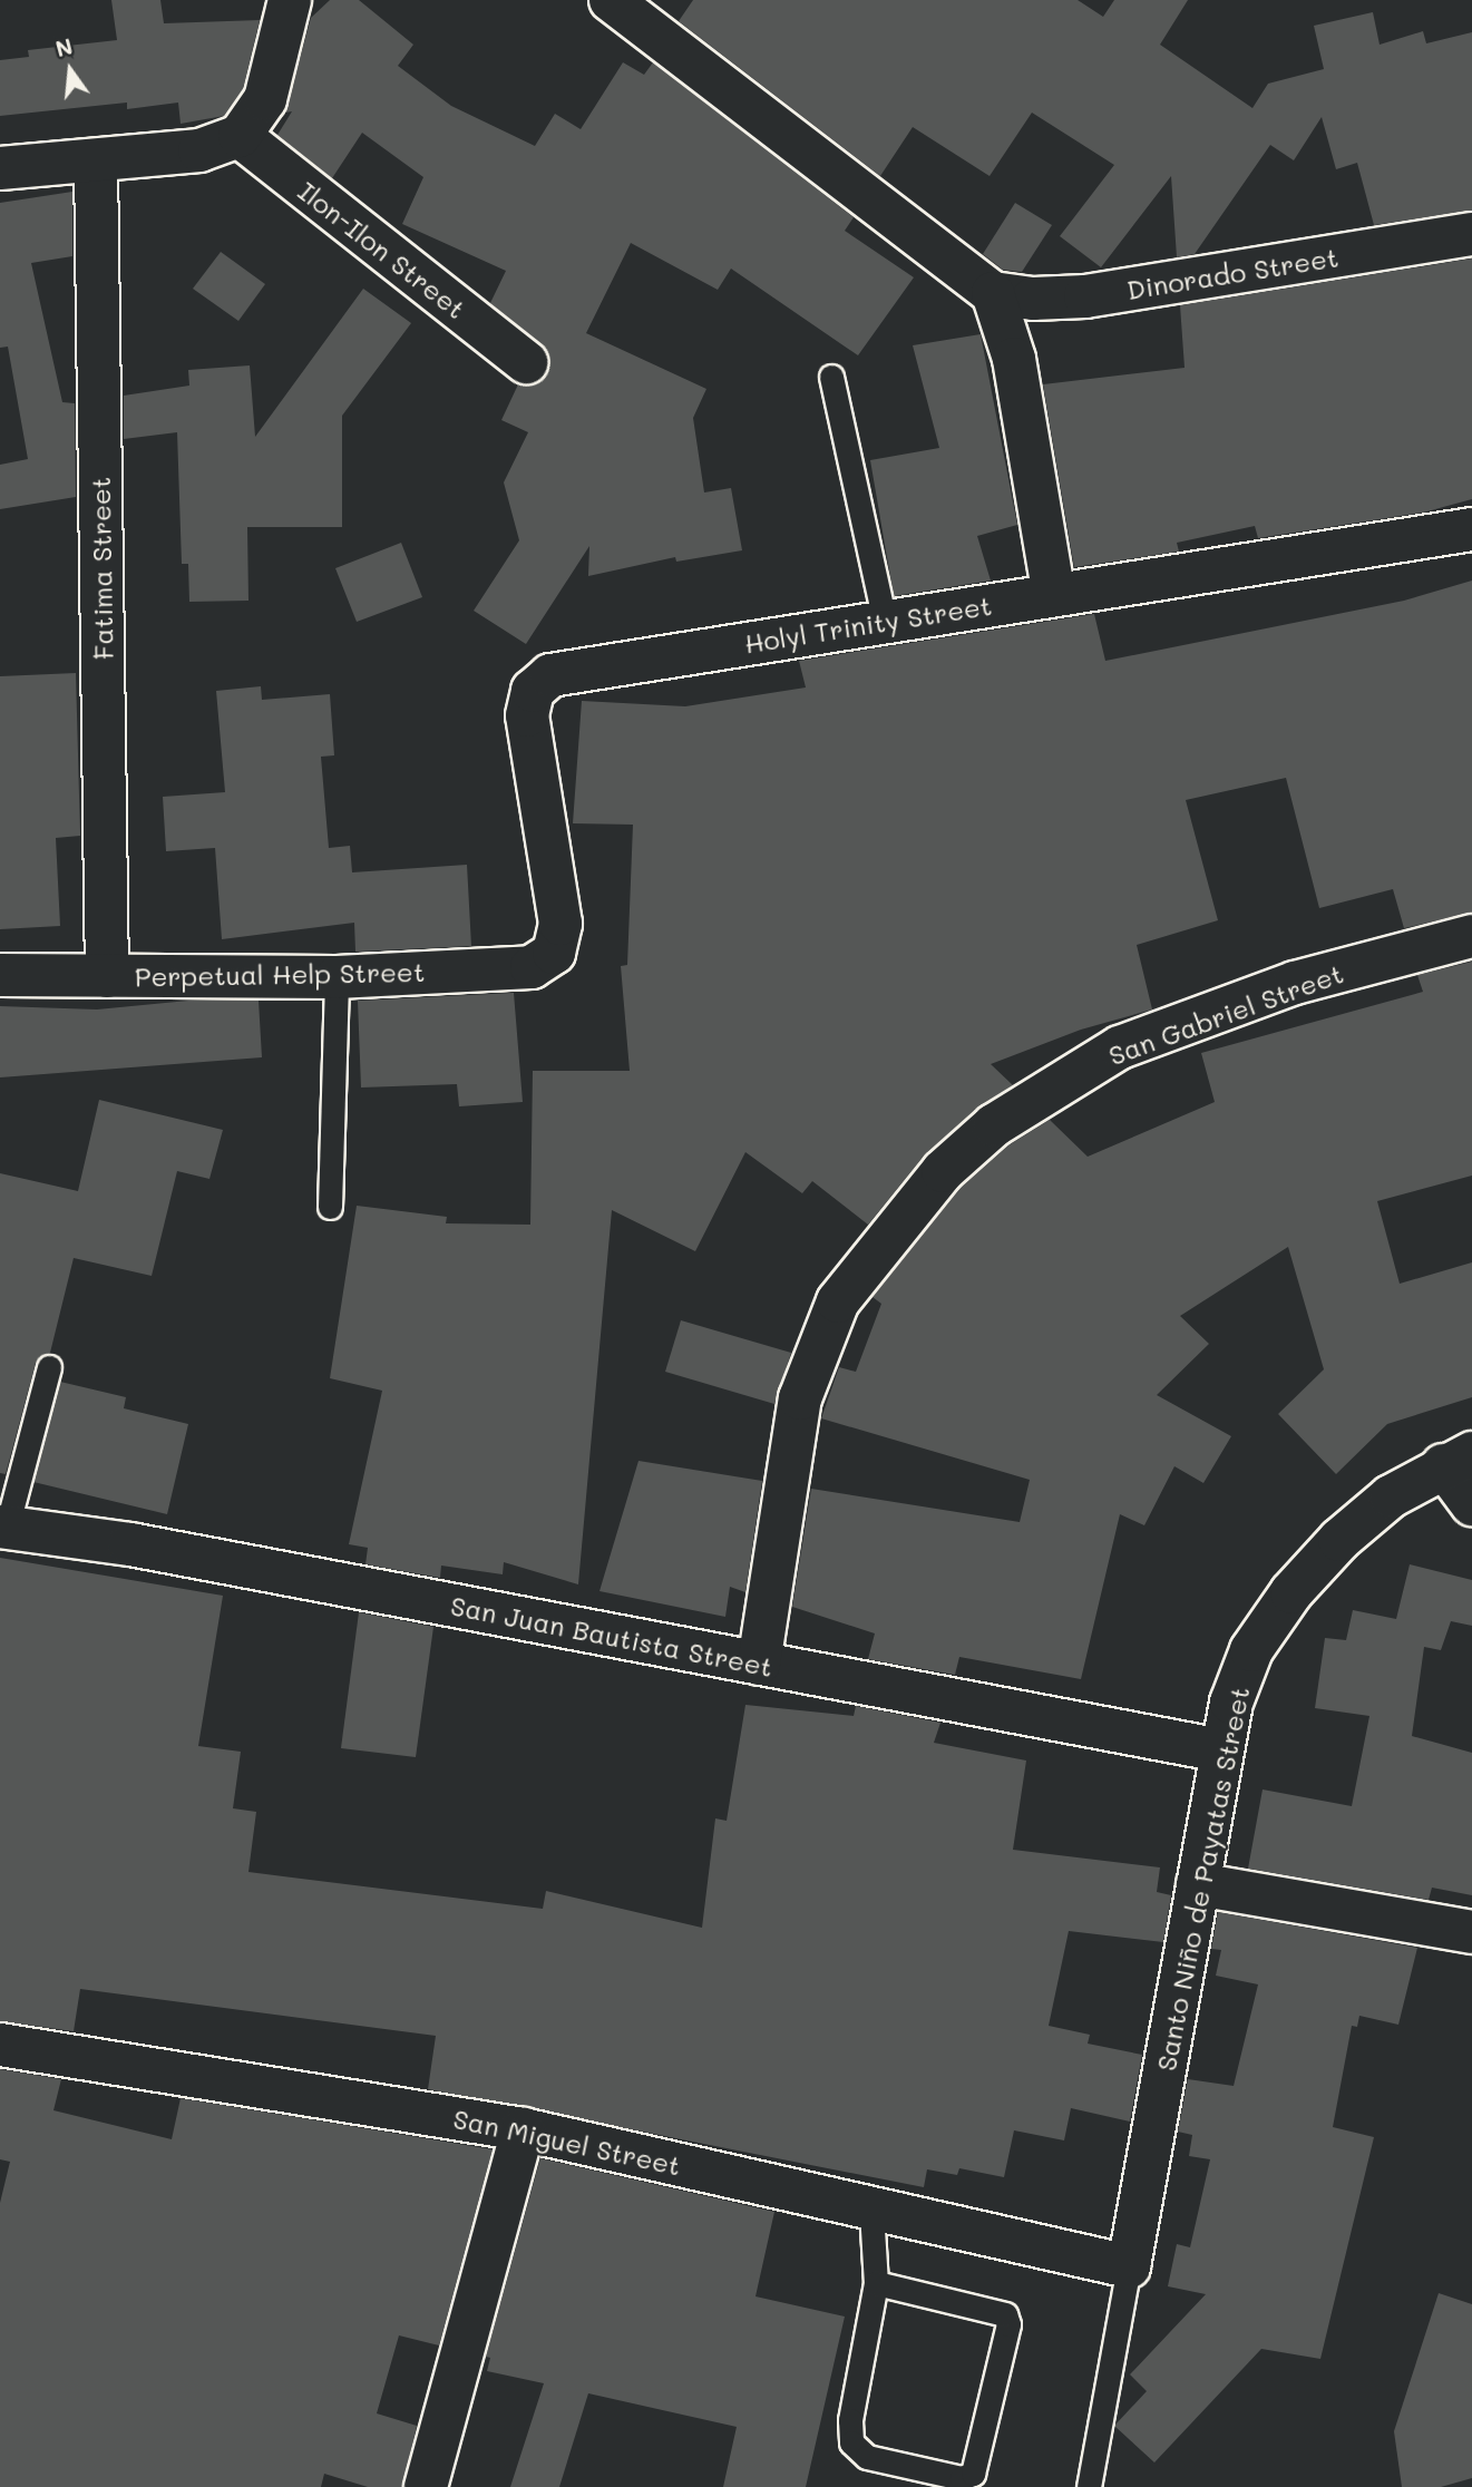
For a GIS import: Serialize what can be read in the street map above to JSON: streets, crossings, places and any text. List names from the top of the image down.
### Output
{
  "streets": {
    "street": [
      "Ilon-Ilon Street",
      "Dinorado Street",
      "Fatima Street",
      "Holyl Trinity Street",
      "Perpetual Help Street",
      "San Gabriel Street",
      "San Juan Bautista Street",
      "Santo Niño de Payatas Street",
      "San Miguel Street"
    ]
  },
  "crossings": [
    ["Fatima Street", "Perpetual Help Street"],
    ["Holyl Trinity Street", "Perpetual Help Street"],
    ["San Gabriel Street", "San Juan Bautista Street"],
    ["San Juan Bautista Street", "Santo Niño de Payatas Street"],
    ["Santo Niño de Payatas Street", "San Miguel Street"]
  ],
  "north": "top"
}
